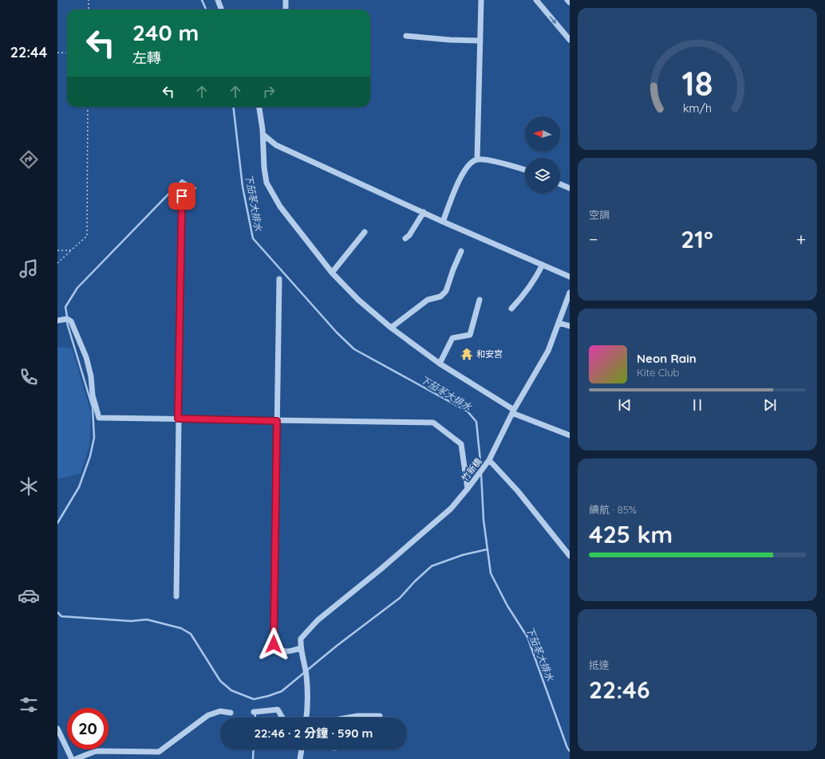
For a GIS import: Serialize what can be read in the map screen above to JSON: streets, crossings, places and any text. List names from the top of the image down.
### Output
{
  "streets": {
    "street": ["竹新橋"]
  },
  "water": ["下茄苳大排水"],
  "places": {
    "temple": ["和安宮"]
  },
  "north": "left",
  "page": {
    "tabs": "22:44",
    "turn": ["240 m", "左轉"],
    "tile": [
      "空調",
      ["續航 · 85%", "425 km"],
      ["抵達", "22:46"]
    ],
    "heat": ["−", "21°", "+"],
    "song": ["Neon Rain", "Kite Club"],
    "limit": "20",
    "trip": "22:46 · 2 分鐘 · 590 m",
    "gauge": ["18", "km/h"]
  }
}
